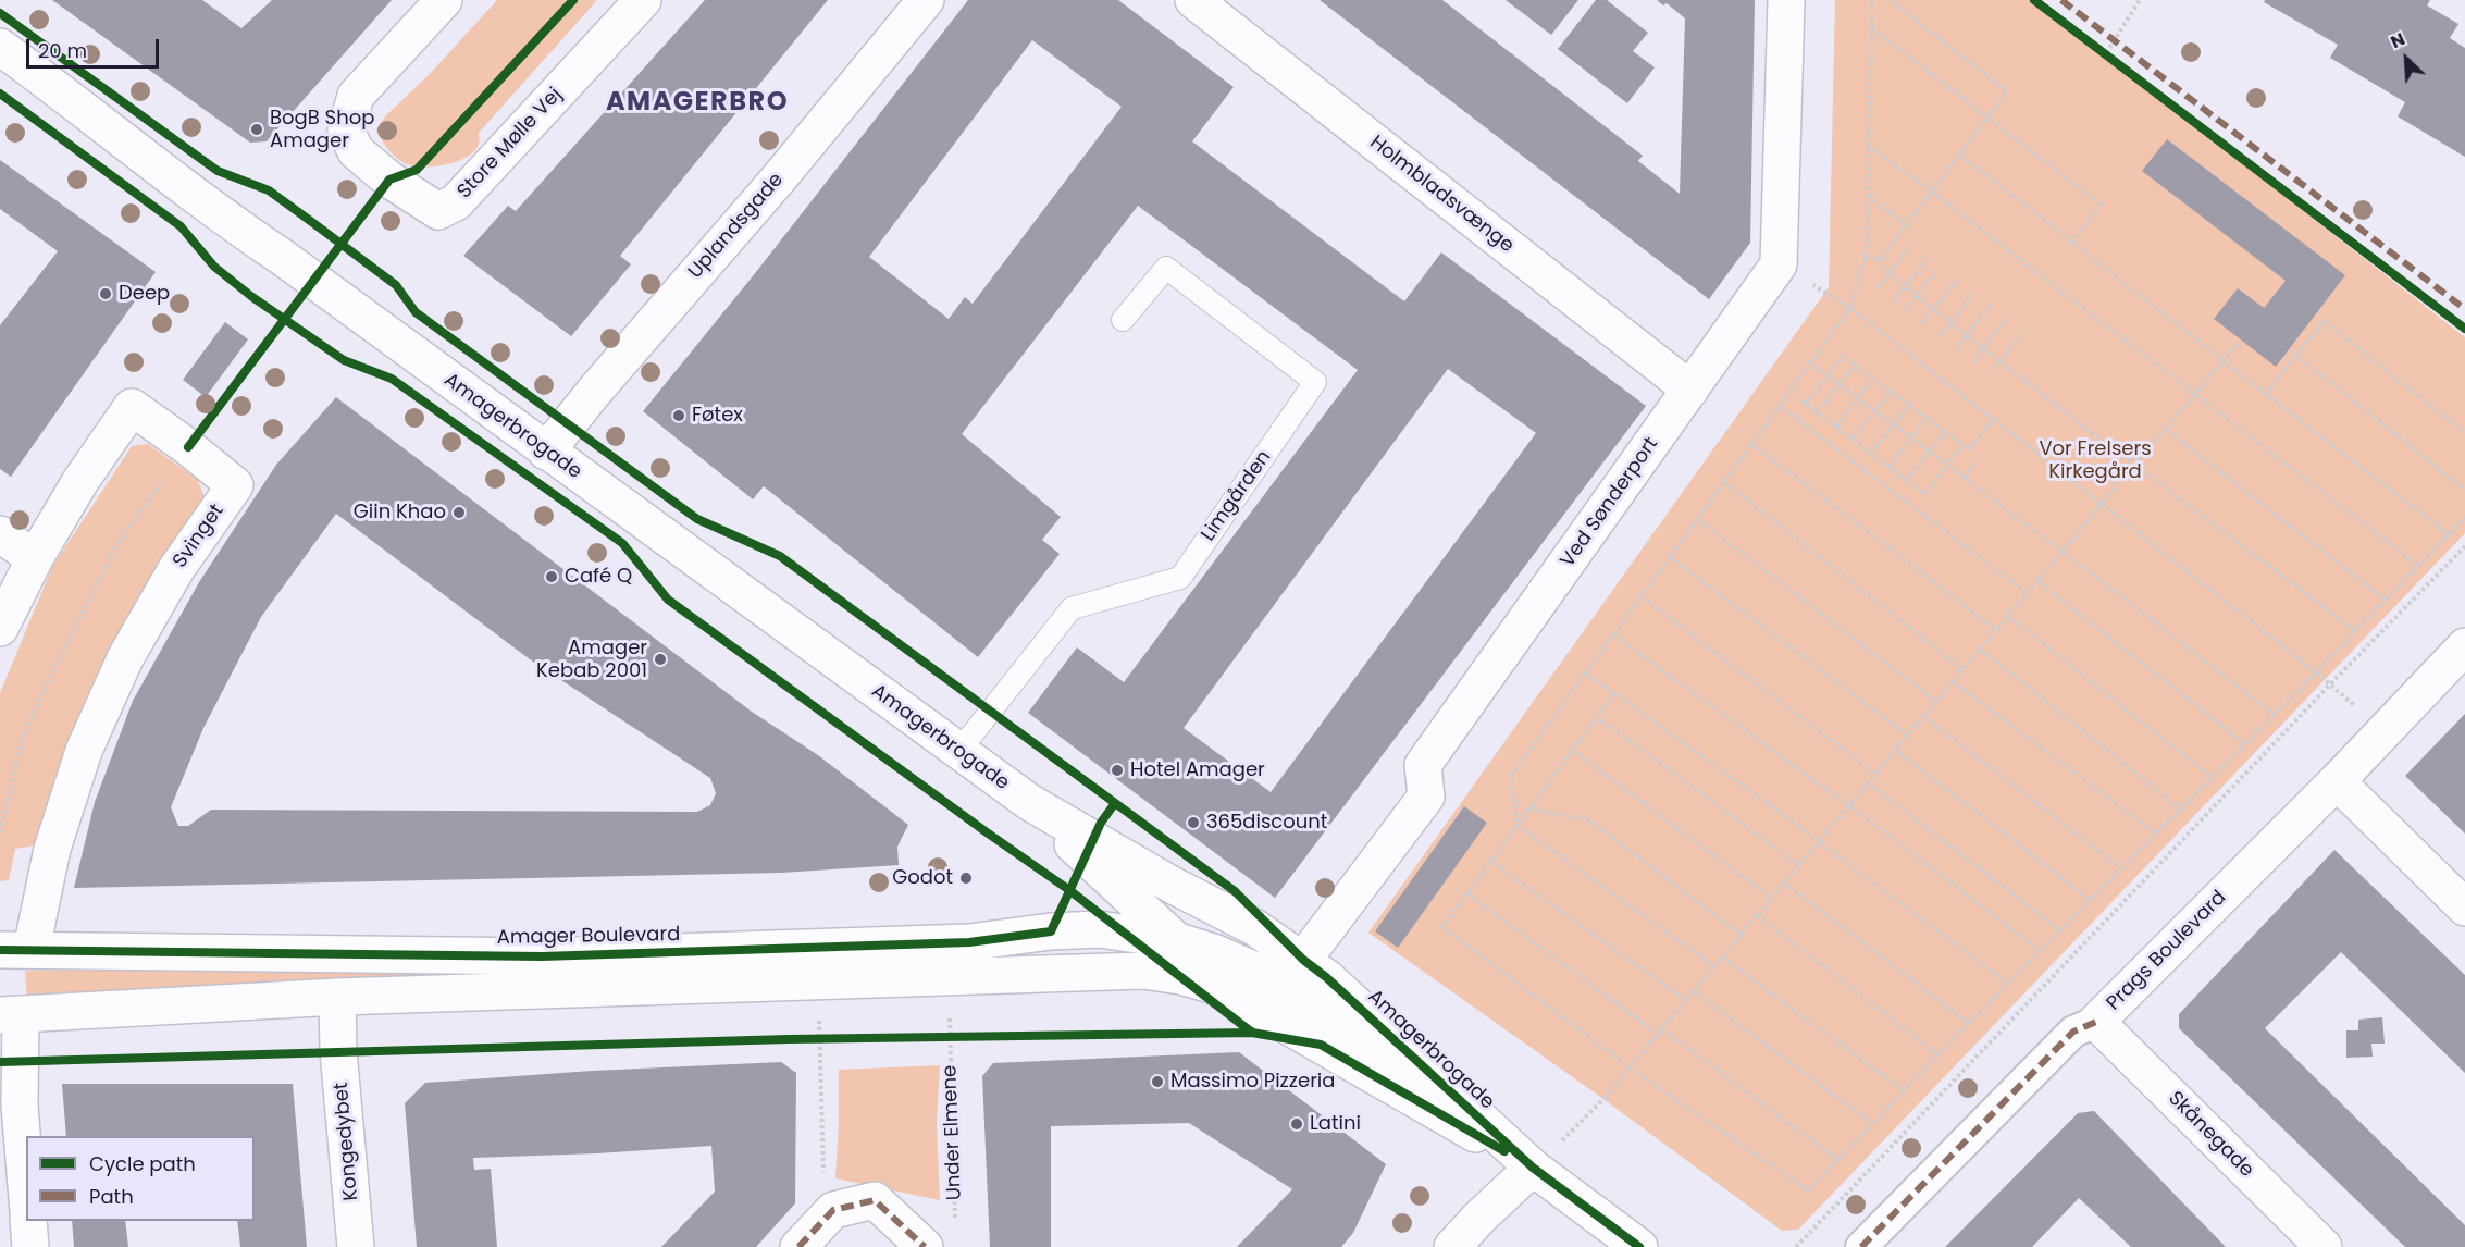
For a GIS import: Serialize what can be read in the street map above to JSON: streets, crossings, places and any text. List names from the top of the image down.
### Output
{
  "streets": {
    "street": [
      "Store Mølle Vej",
      "Holmbladsvænge",
      "Uplandsgade",
      "Amagerbrogade",
      "Ved Sønderport",
      "Svinget",
      "Amager Boulevard",
      "Prags Boulevard",
      "Skånegade",
      "Kongedybet"
    ],
    "lane": ["Limgården"],
    "path": ["Under Elmene"]
  },
  "crossings": [
    ["Holmbladsvænge", "Ved Sønderport"],
    ["Uplandsgade", "Amagerbrogade"],
    ["Amagerbrogade", "Limgården"],
    ["Amagerbrogade", "Ved Sønderport"],
    ["Amagerbrogade", "Amager Boulevard"],
    ["Svinget", "Amager Boulevard"],
    ["Prags Boulevard", "Skånegade"]
  ],
  "districts": ["AMAGERBRO"],
  "parks": ["Vor Frelsers Kirkegård"],
  "places": [
    "BogB Shop Amager",
    "Deep",
    "Føtex",
    "Giin Khao",
    "Café Q",
    "Amager Kebab 2001",
    "Hotel Amager",
    "365discount",
    "Godot",
    "Massimo Pizzeria",
    "Latini"
  ],
  "legend": ["Cycle path", "Path"],
  "scale_bar": "20 m",
  "north": "top left"
}
